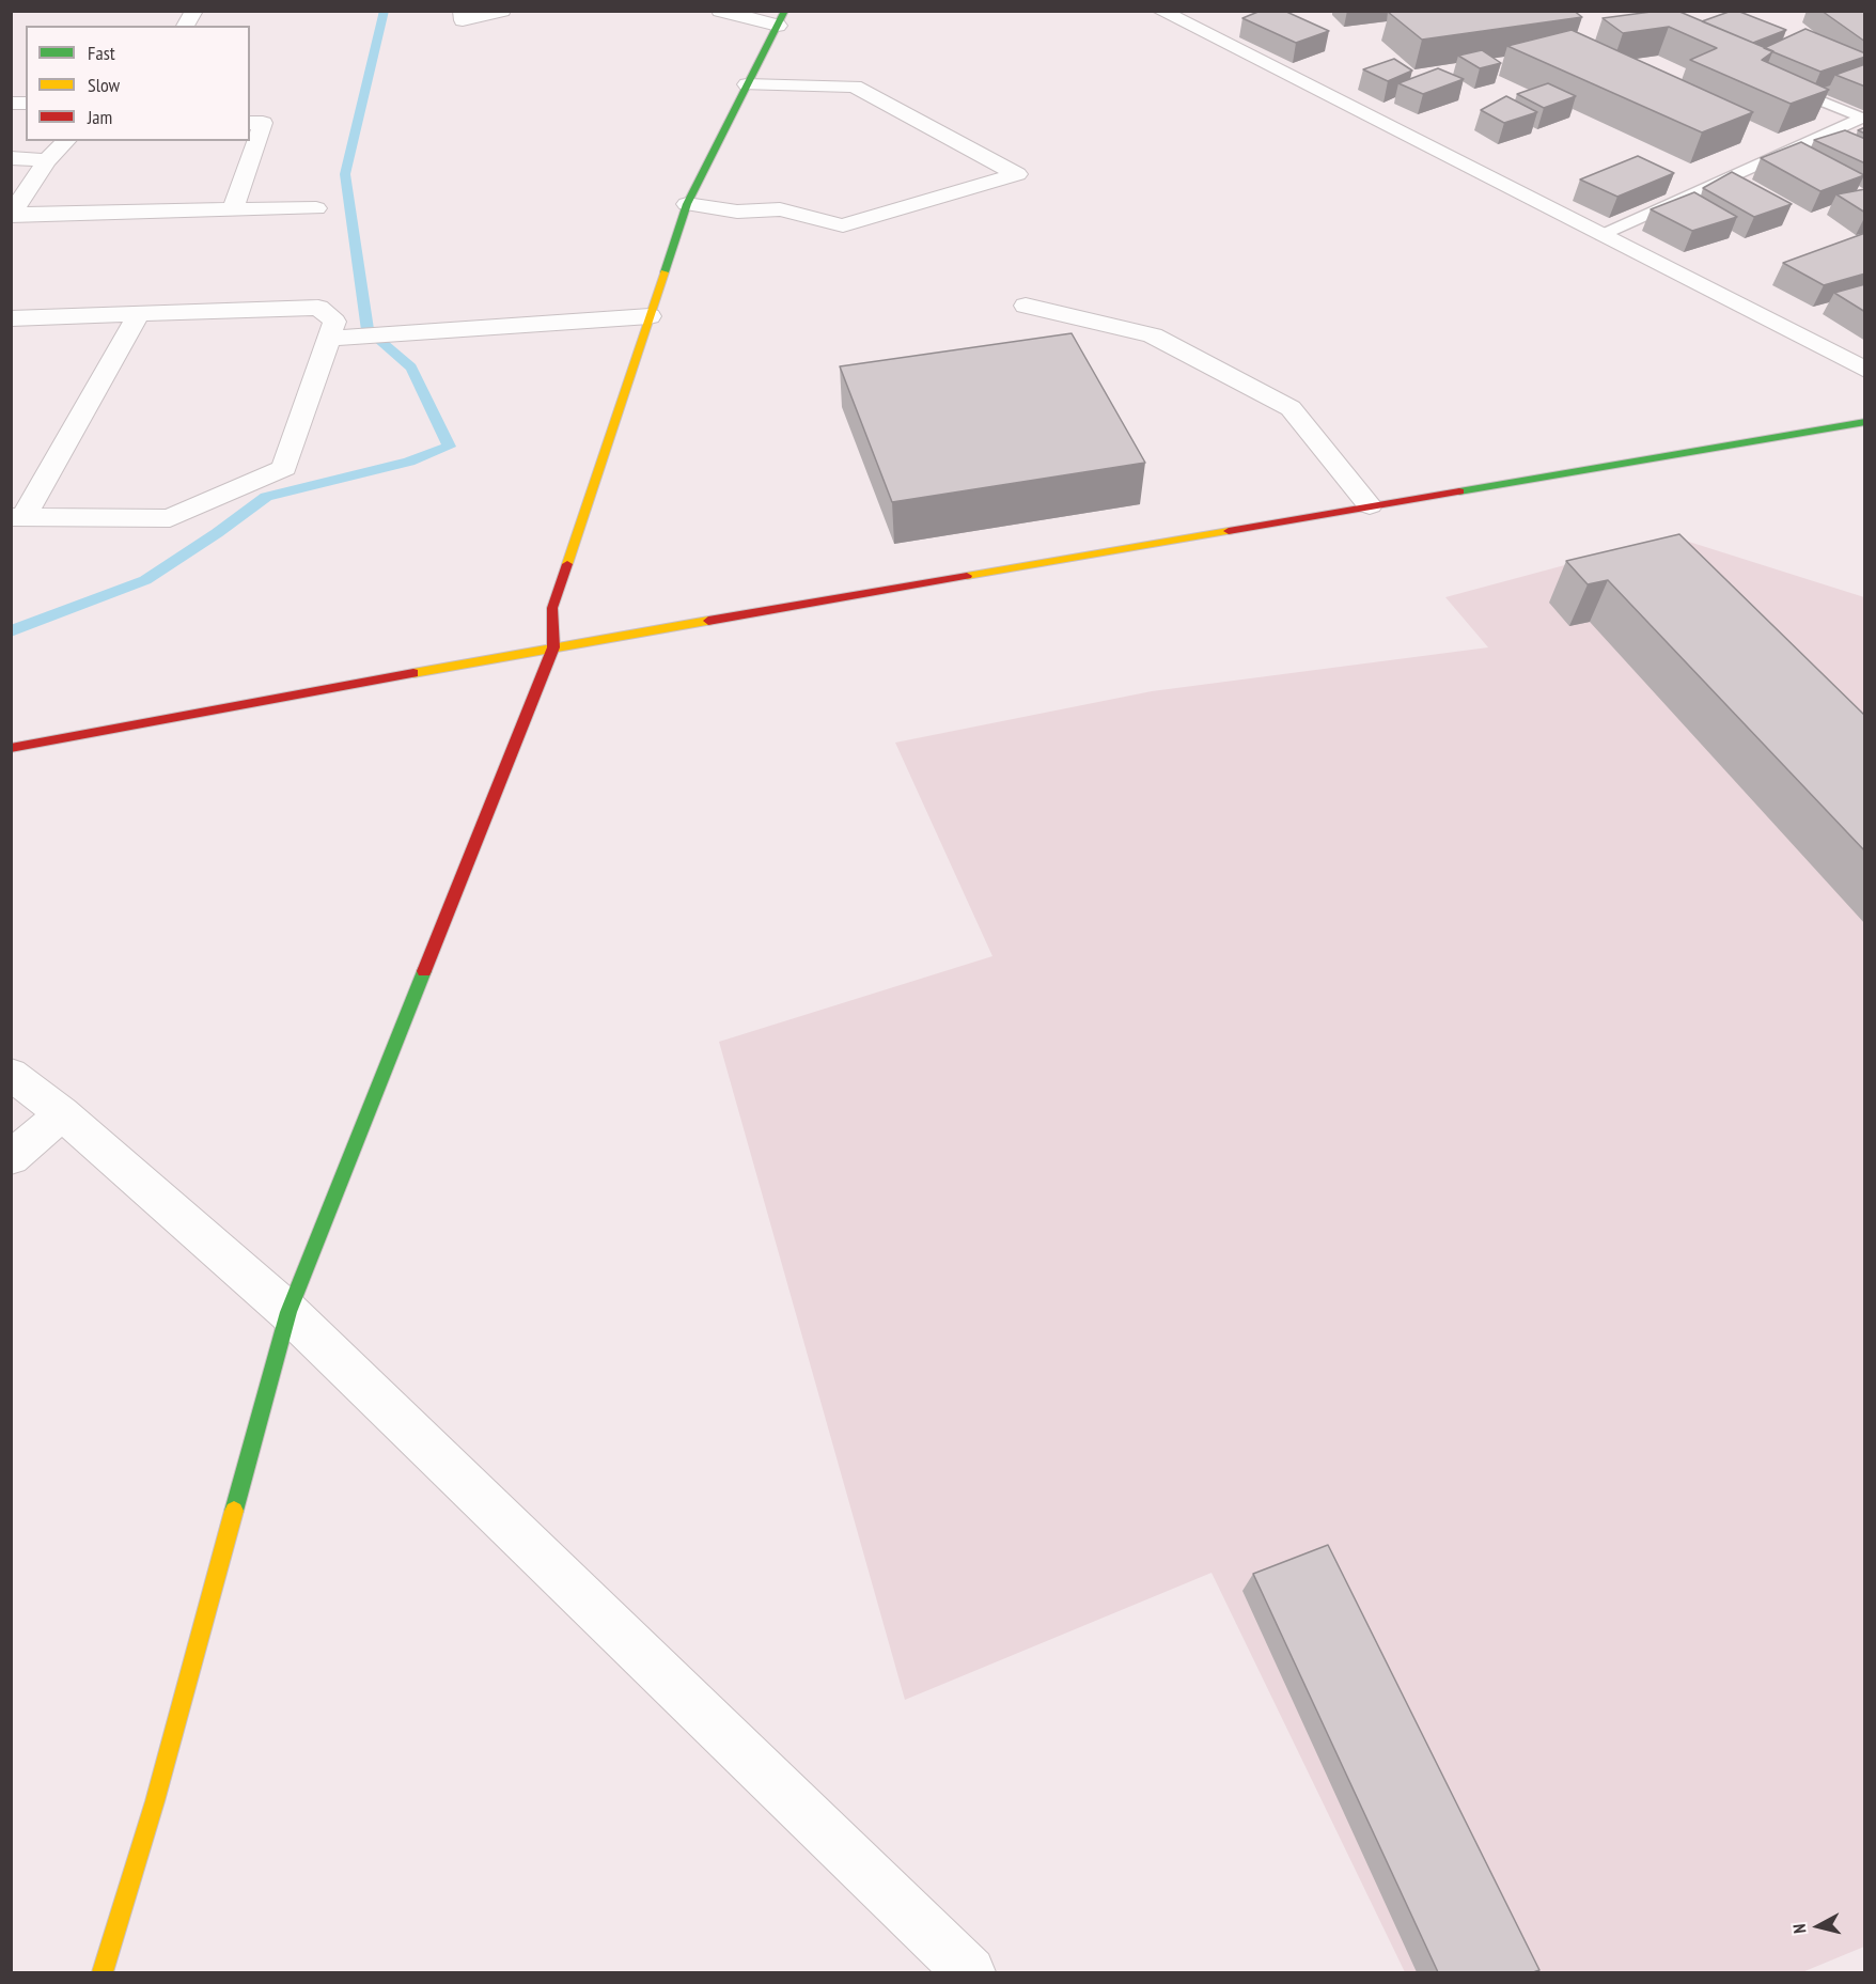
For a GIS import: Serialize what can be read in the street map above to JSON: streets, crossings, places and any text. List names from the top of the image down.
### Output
{
  "legend": ["Fast", "Slow", "Jam"],
  "north": "left"
}
